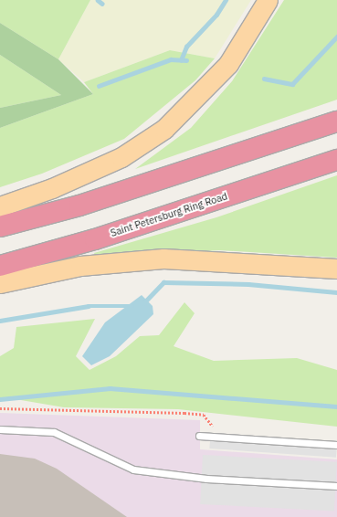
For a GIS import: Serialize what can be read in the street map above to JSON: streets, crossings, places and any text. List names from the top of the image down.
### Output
{
  "streets": {
    "highway": ["Saint Petersburg Ring Road"]
  }
}
